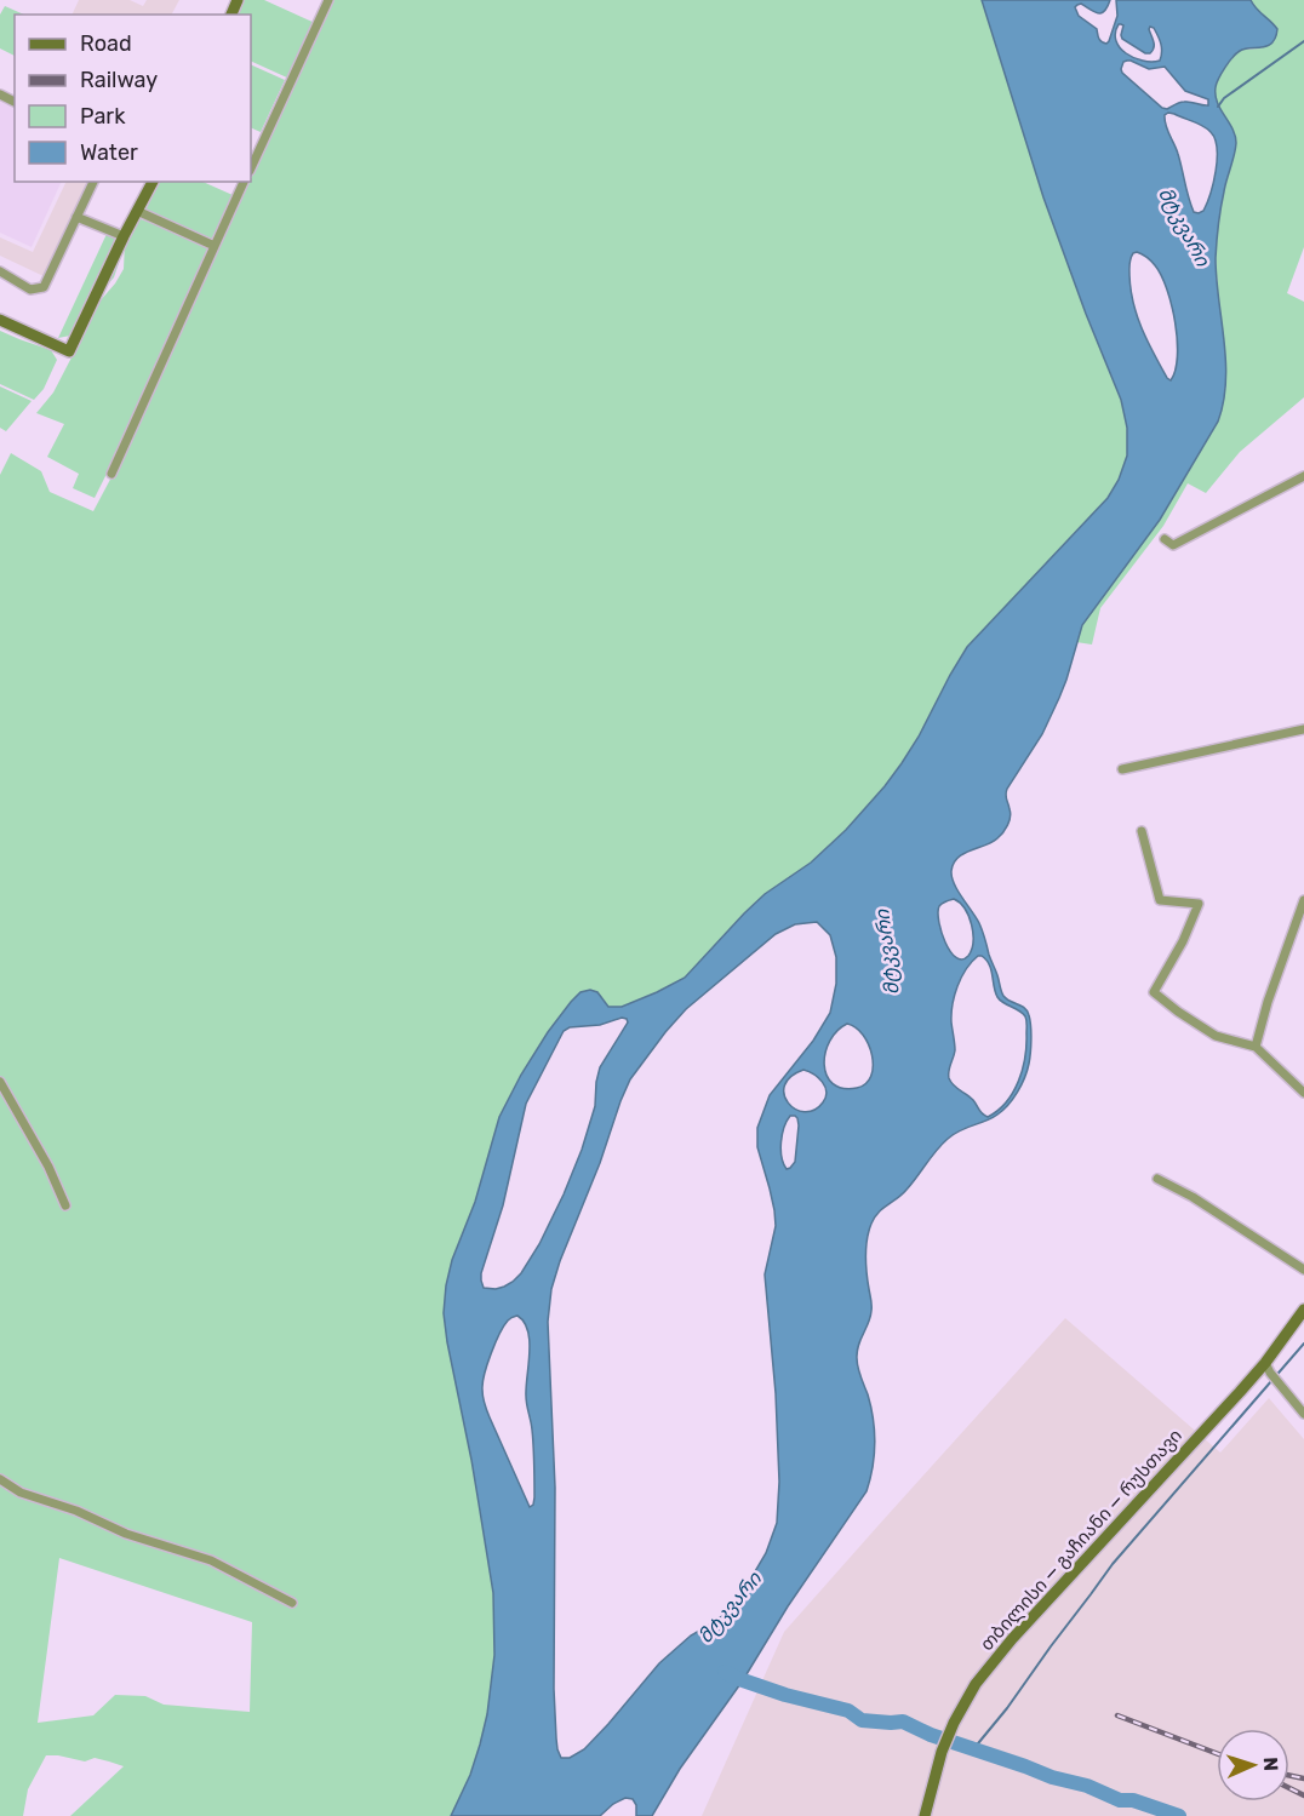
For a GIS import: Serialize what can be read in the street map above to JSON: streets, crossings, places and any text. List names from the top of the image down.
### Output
{
  "streets": {
    "main road": ["თბილისი — გაჩიანი — რუსთავი"]
  },
  "water": ["მტკვარი"],
  "legend": [
    "Road",
    "Railway",
    "Park",
    "Water"
  ],
  "north": "right"
}
